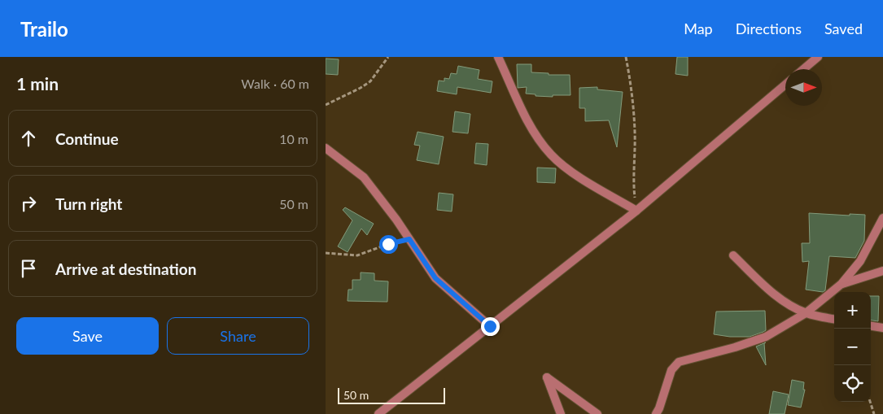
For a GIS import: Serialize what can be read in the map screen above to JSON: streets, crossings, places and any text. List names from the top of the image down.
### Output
{
  "scale_bar": "50 m",
  "north": "right",
  "page": {
    "header": "Trailo",
    "nav": ["Map", "Directions", "Saved"],
    "heading": ["1 min", "Walk · 60 m"],
    "list": [
      ["Continue", "10 m"],
      ["Turn right", "50 m"],
      "Arrive at destination"
    ],
    "map_buttons": ["+", "−"],
    "buttons": ["Save", "Share"],
    "scale": "50 m"
  }
}
